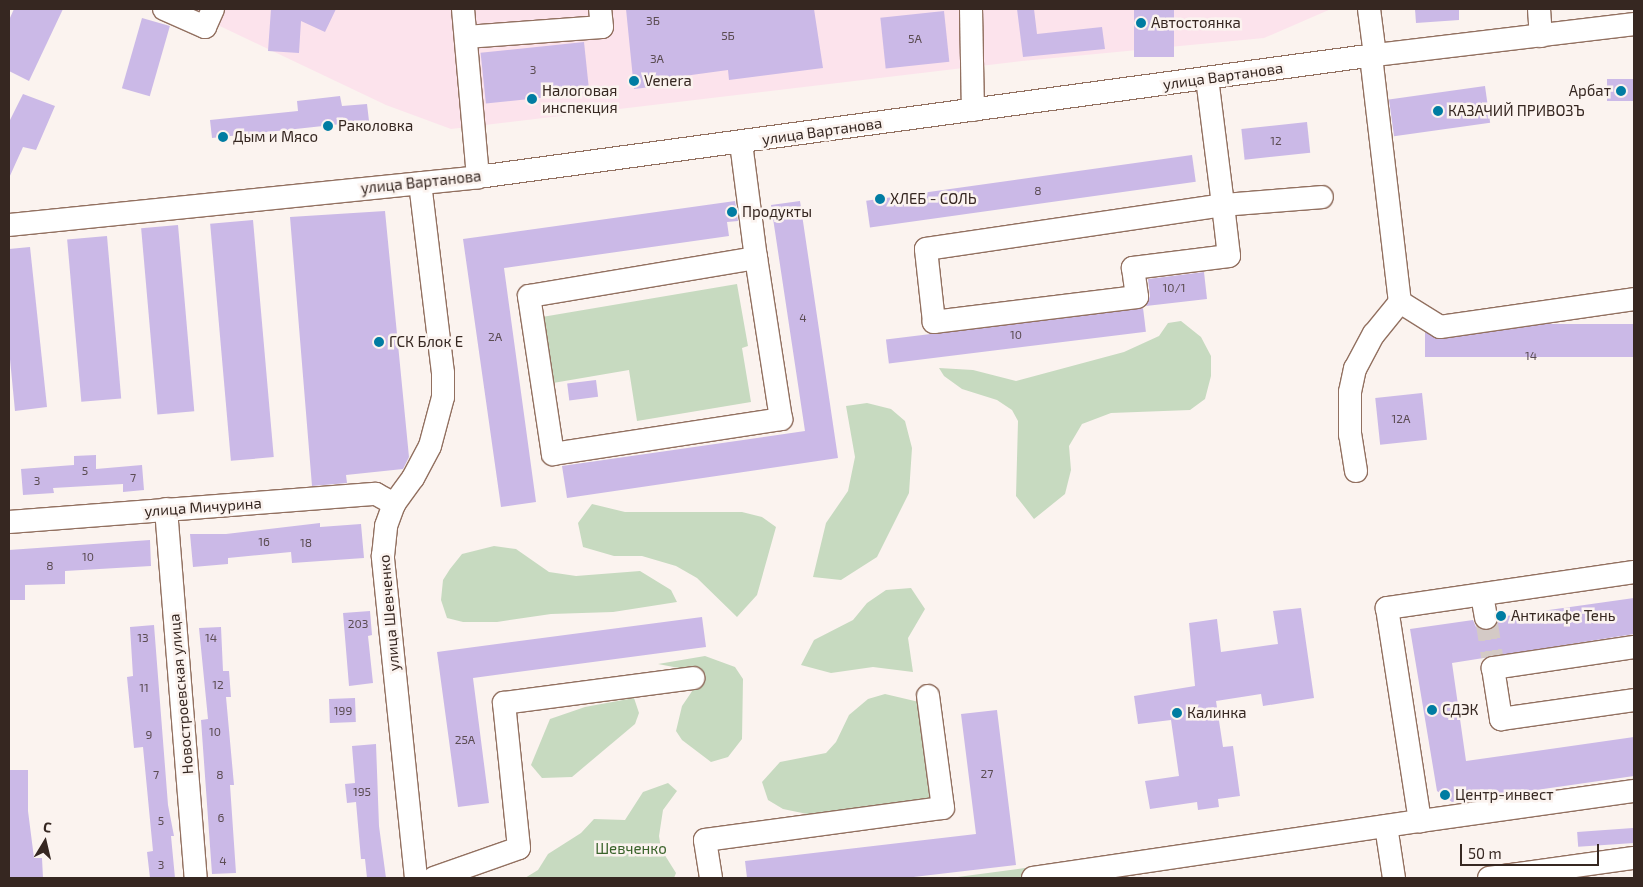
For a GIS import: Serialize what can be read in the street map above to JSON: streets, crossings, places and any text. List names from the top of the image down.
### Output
{
  "streets": {
    "street": [
      "улица Вартанова",
      "улица Мичурина",
      "улица Шевченко",
      "Новостроевская улица"
    ]
  },
  "crossings": [
    ["улица Вартанова", "улица Шевченко"],
    ["улица Мичурина", "улица Шевченко"],
    ["улица Мичурина", "Новостроевская улица"]
  ],
  "parks": ["Шевченко"],
  "places": [
    "Автостоянка",
    "Venera",
    "Арбат",
    "Налоговая инспекция",
    "КАЗАЧИЙ ПРИВОЗЪ",
    "Раколовка",
    "Дым и Мясо",
    "ХЛЕБ - СОЛЬ",
    "Продукты",
    "ГСК Блок Е",
    "Антикафе Тень",
    "СДЭК",
    "Калинка",
    "Центр-инвест"
  ],
  "house_numbers": [
    "3Б",
    "5Б",
    "5А",
    "3А",
    "3",
    "12",
    "8",
    "10/1",
    "4",
    "10",
    "2А",
    "14",
    "12А",
    "5",
    "7",
    "3",
    "16",
    "18",
    "10",
    "8",
    "203",
    "13",
    "14",
    "12",
    "11",
    "199",
    "10",
    "9",
    "25А",
    "27",
    "7",
    "8",
    "195",
    "6",
    "5",
    "4",
    "3"
  ],
  "scale_bar": "50 m",
  "north": "top"
}
